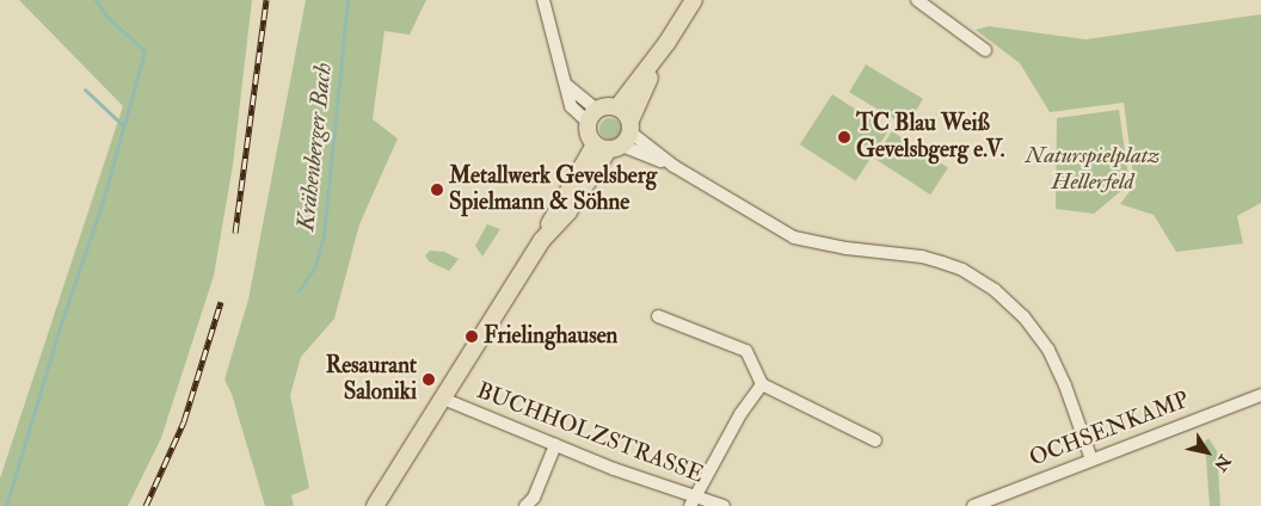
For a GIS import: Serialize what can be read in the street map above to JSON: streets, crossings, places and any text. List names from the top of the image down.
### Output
{
  "streets": {
    "street": ["OCHSENKAMP", "BUCHHOLZSTRASSE"]
  },
  "water": ["Krähenberger Bach"],
  "parks": ["Naturspielplatz Hellerfeld"],
  "places": [
    "TC Blau Weiß Gevelsbgerg e.V.",
    "Metallwerk Gevelsberg Spielmann & Söhne",
    "Frielinghausen",
    "Resaurant Saloniki"
  ],
  "north": "bottom right"
}
